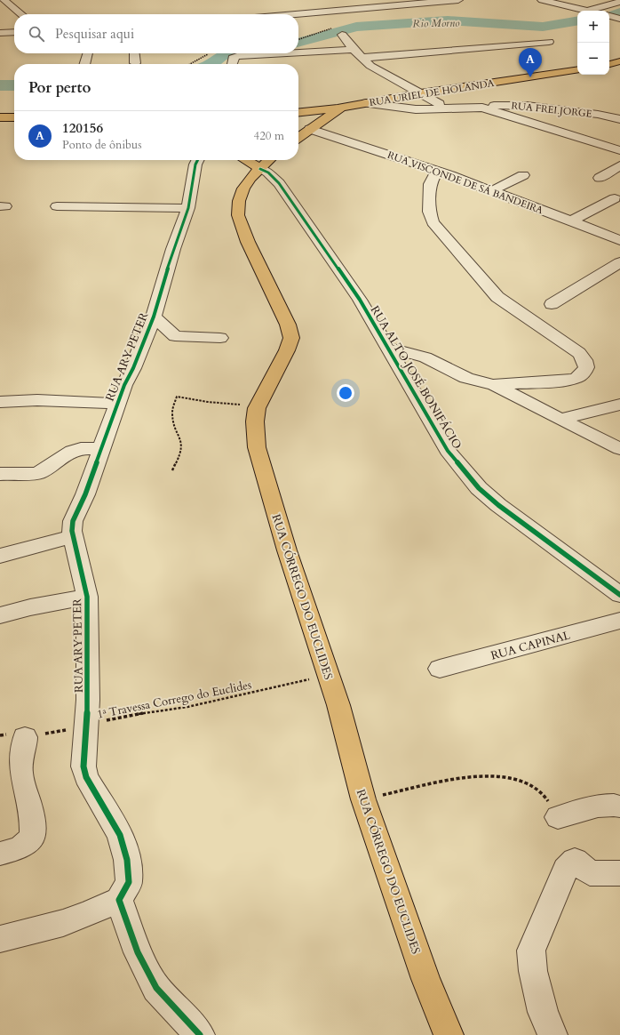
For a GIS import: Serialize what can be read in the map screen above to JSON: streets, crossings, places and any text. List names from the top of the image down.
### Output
{
  "streets": {
    "main road": ["RUA URIEL DE HOLANDA", "RUA CÓRREGO DO EUCLIDES"],
    "street": [
      "RUA FREI JORGE",
      "RUA VISCONDE DE SÁ BANDEIRA",
      "RUA ARY PETER",
      "RUA ALTO JOSÉ BONIFÁCIO",
      "RUA CAPINAL"
    ],
    "path": ["1ª Travessa Corrego do Euclides"]
  },
  "crossings": [
    ["RUA URIEL DE HOLANDA", "RUA FREI JORGE"],
    ["RUA URIEL DE HOLANDA", "RUA VISCONDE DE SÁ BANDEIRA"],
    ["RUA ARY PETER", "1ª Travessa Corrego do Euclides"],
    ["RUA ALTO JOSÉ BONIFÁCIO", "RUA CÓRREGO DO EUCLIDES"],
    ["RUA CÓRREGO DO EUCLIDES", "1ª Travessa Corrego do Euclides"]
  ],
  "water": ["Rio Morno"],
  "page": {
    "map_buttons": ["+", "−"],
    "search": "Pesquisar aqui",
    "pins": "A",
    "heading": "Por perto",
    "list": [
      {
        "mark": "A",
        "name": "120156",
        "note": "Ponto de ônibus",
        "value": "420 m"
      }
    ]
  }
}
